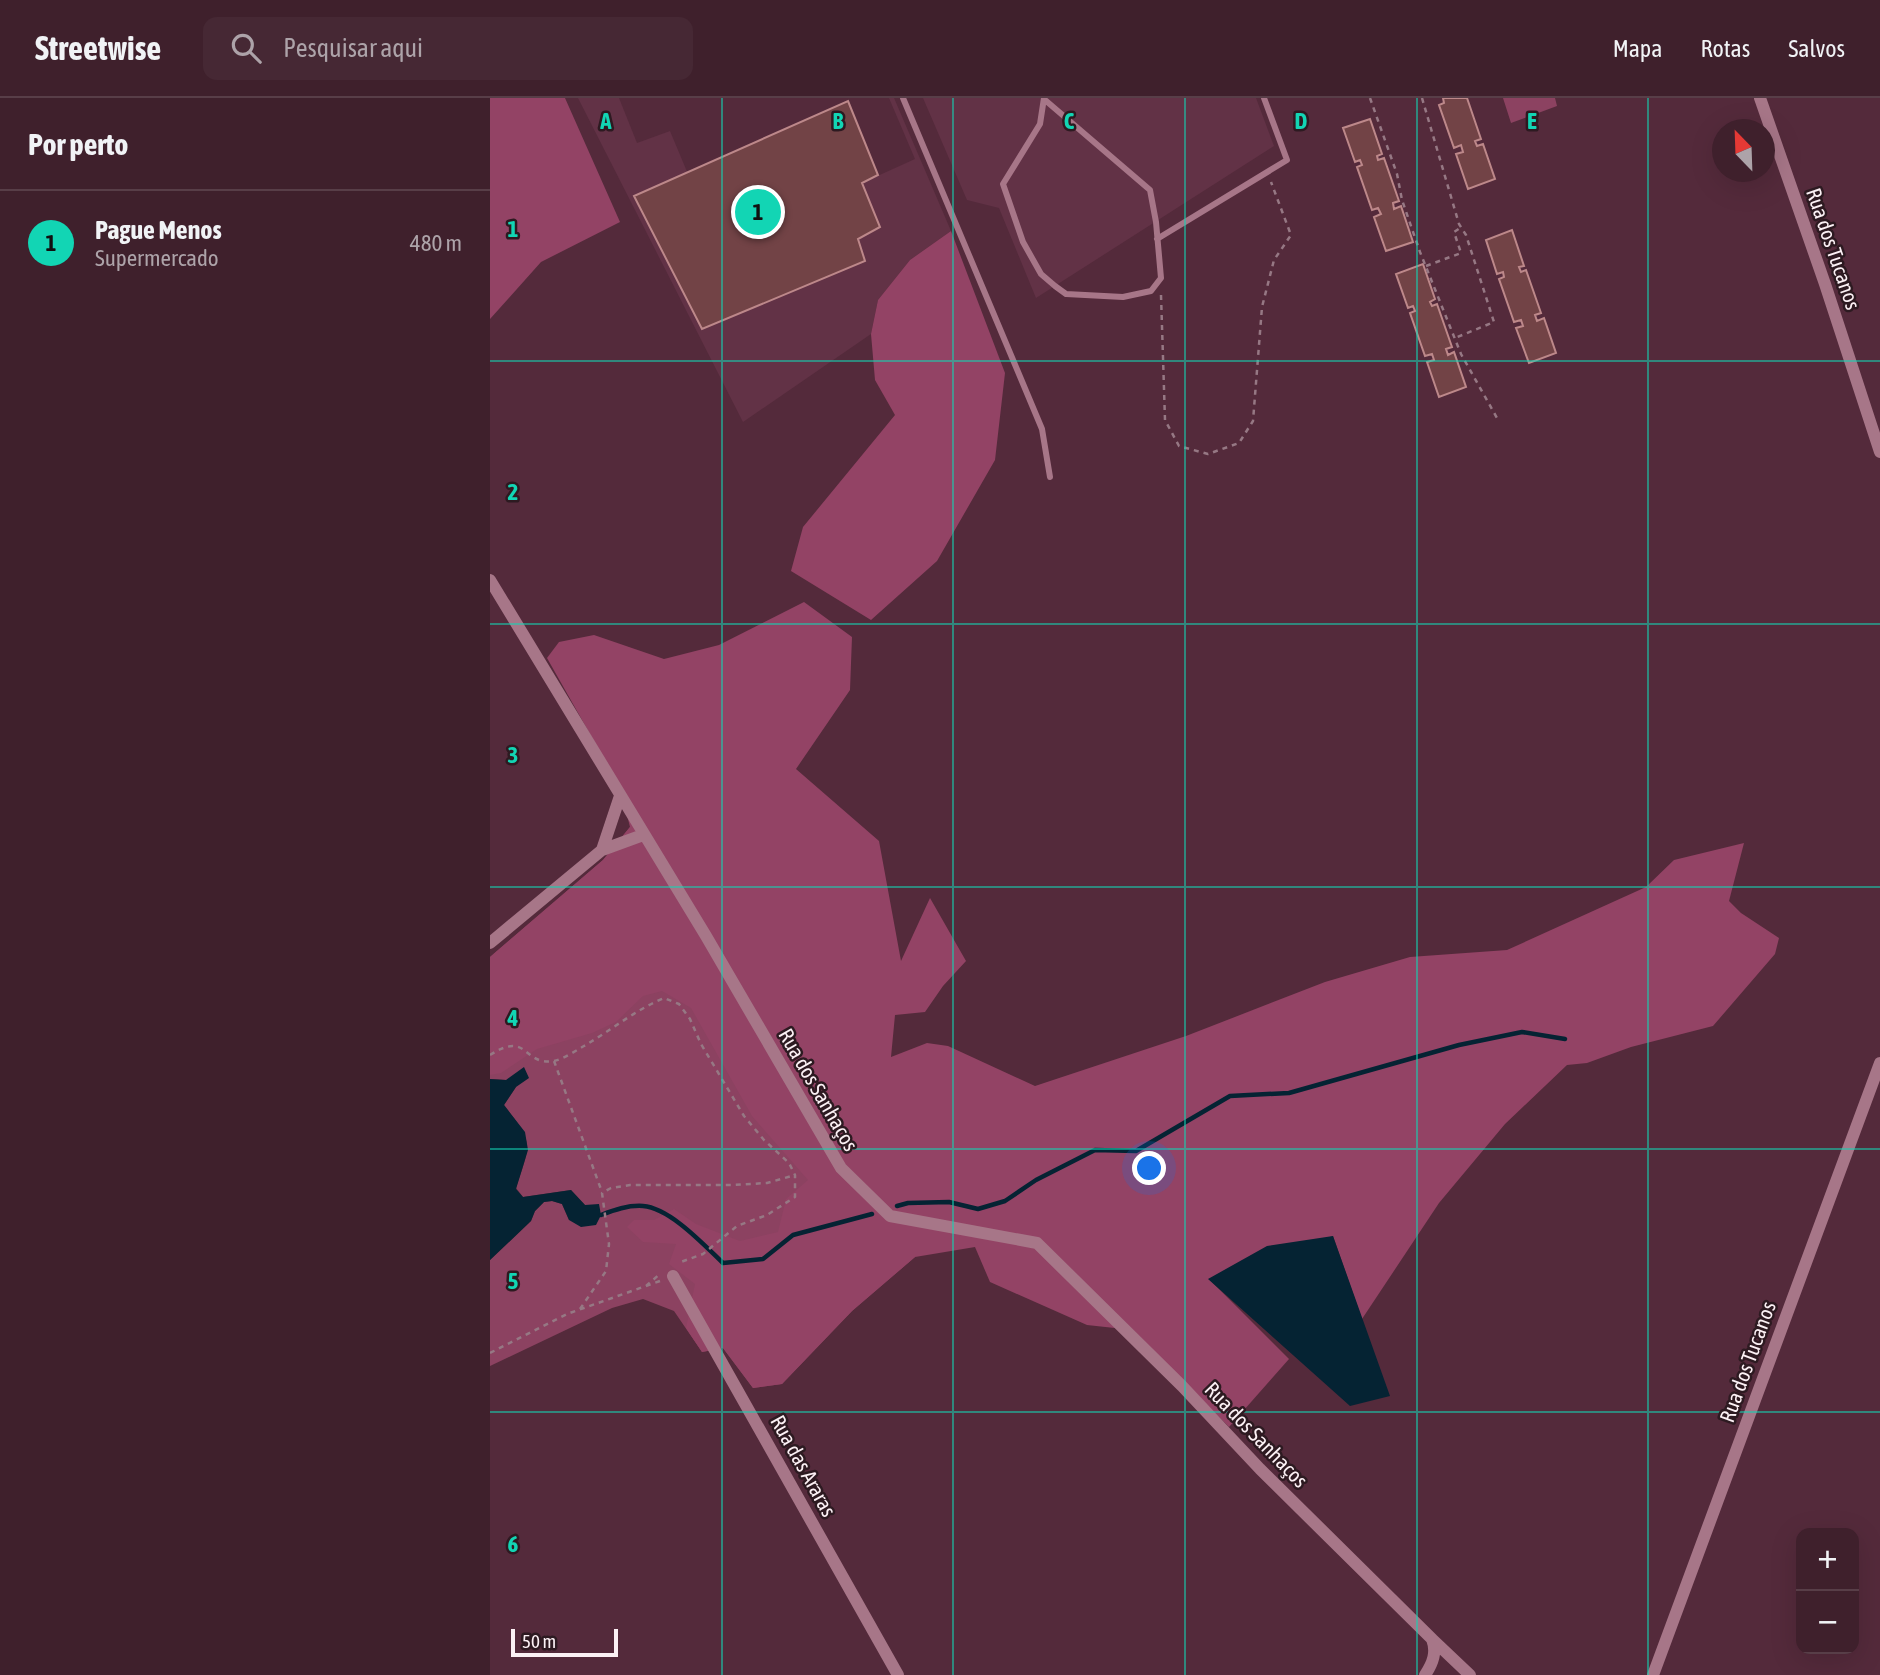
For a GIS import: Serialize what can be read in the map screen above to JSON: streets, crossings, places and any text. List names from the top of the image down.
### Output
{
  "streets": {
    "street": ["Rua dos Tucanos", "Rua dos Sanhaços", "Rua das Araras"]
  },
  "scale_bar": "50 m",
  "north": "top left",
  "page": {
    "header": "Streetwise",
    "search": "Pesquisar aqui",
    "nav": ["Mapa", "Rotas", "Salvos"],
    "heading": "Por perto",
    "pins": "1",
    "list": [
      {
        "mark": "1",
        "name": "Pague Menos",
        "note": "Supermercado",
        "value": "480 m"
      }
    ],
    "map_buttons": ["+", "−"],
    "scale": "50 m"
  },
  "grid": {
    "columns": [
      "A",
      "B",
      "C",
      "D",
      "E"
    ],
    "rows": [
      "1",
      "2",
      "3",
      "4",
      "5",
      "6"
    ]
  }
}
